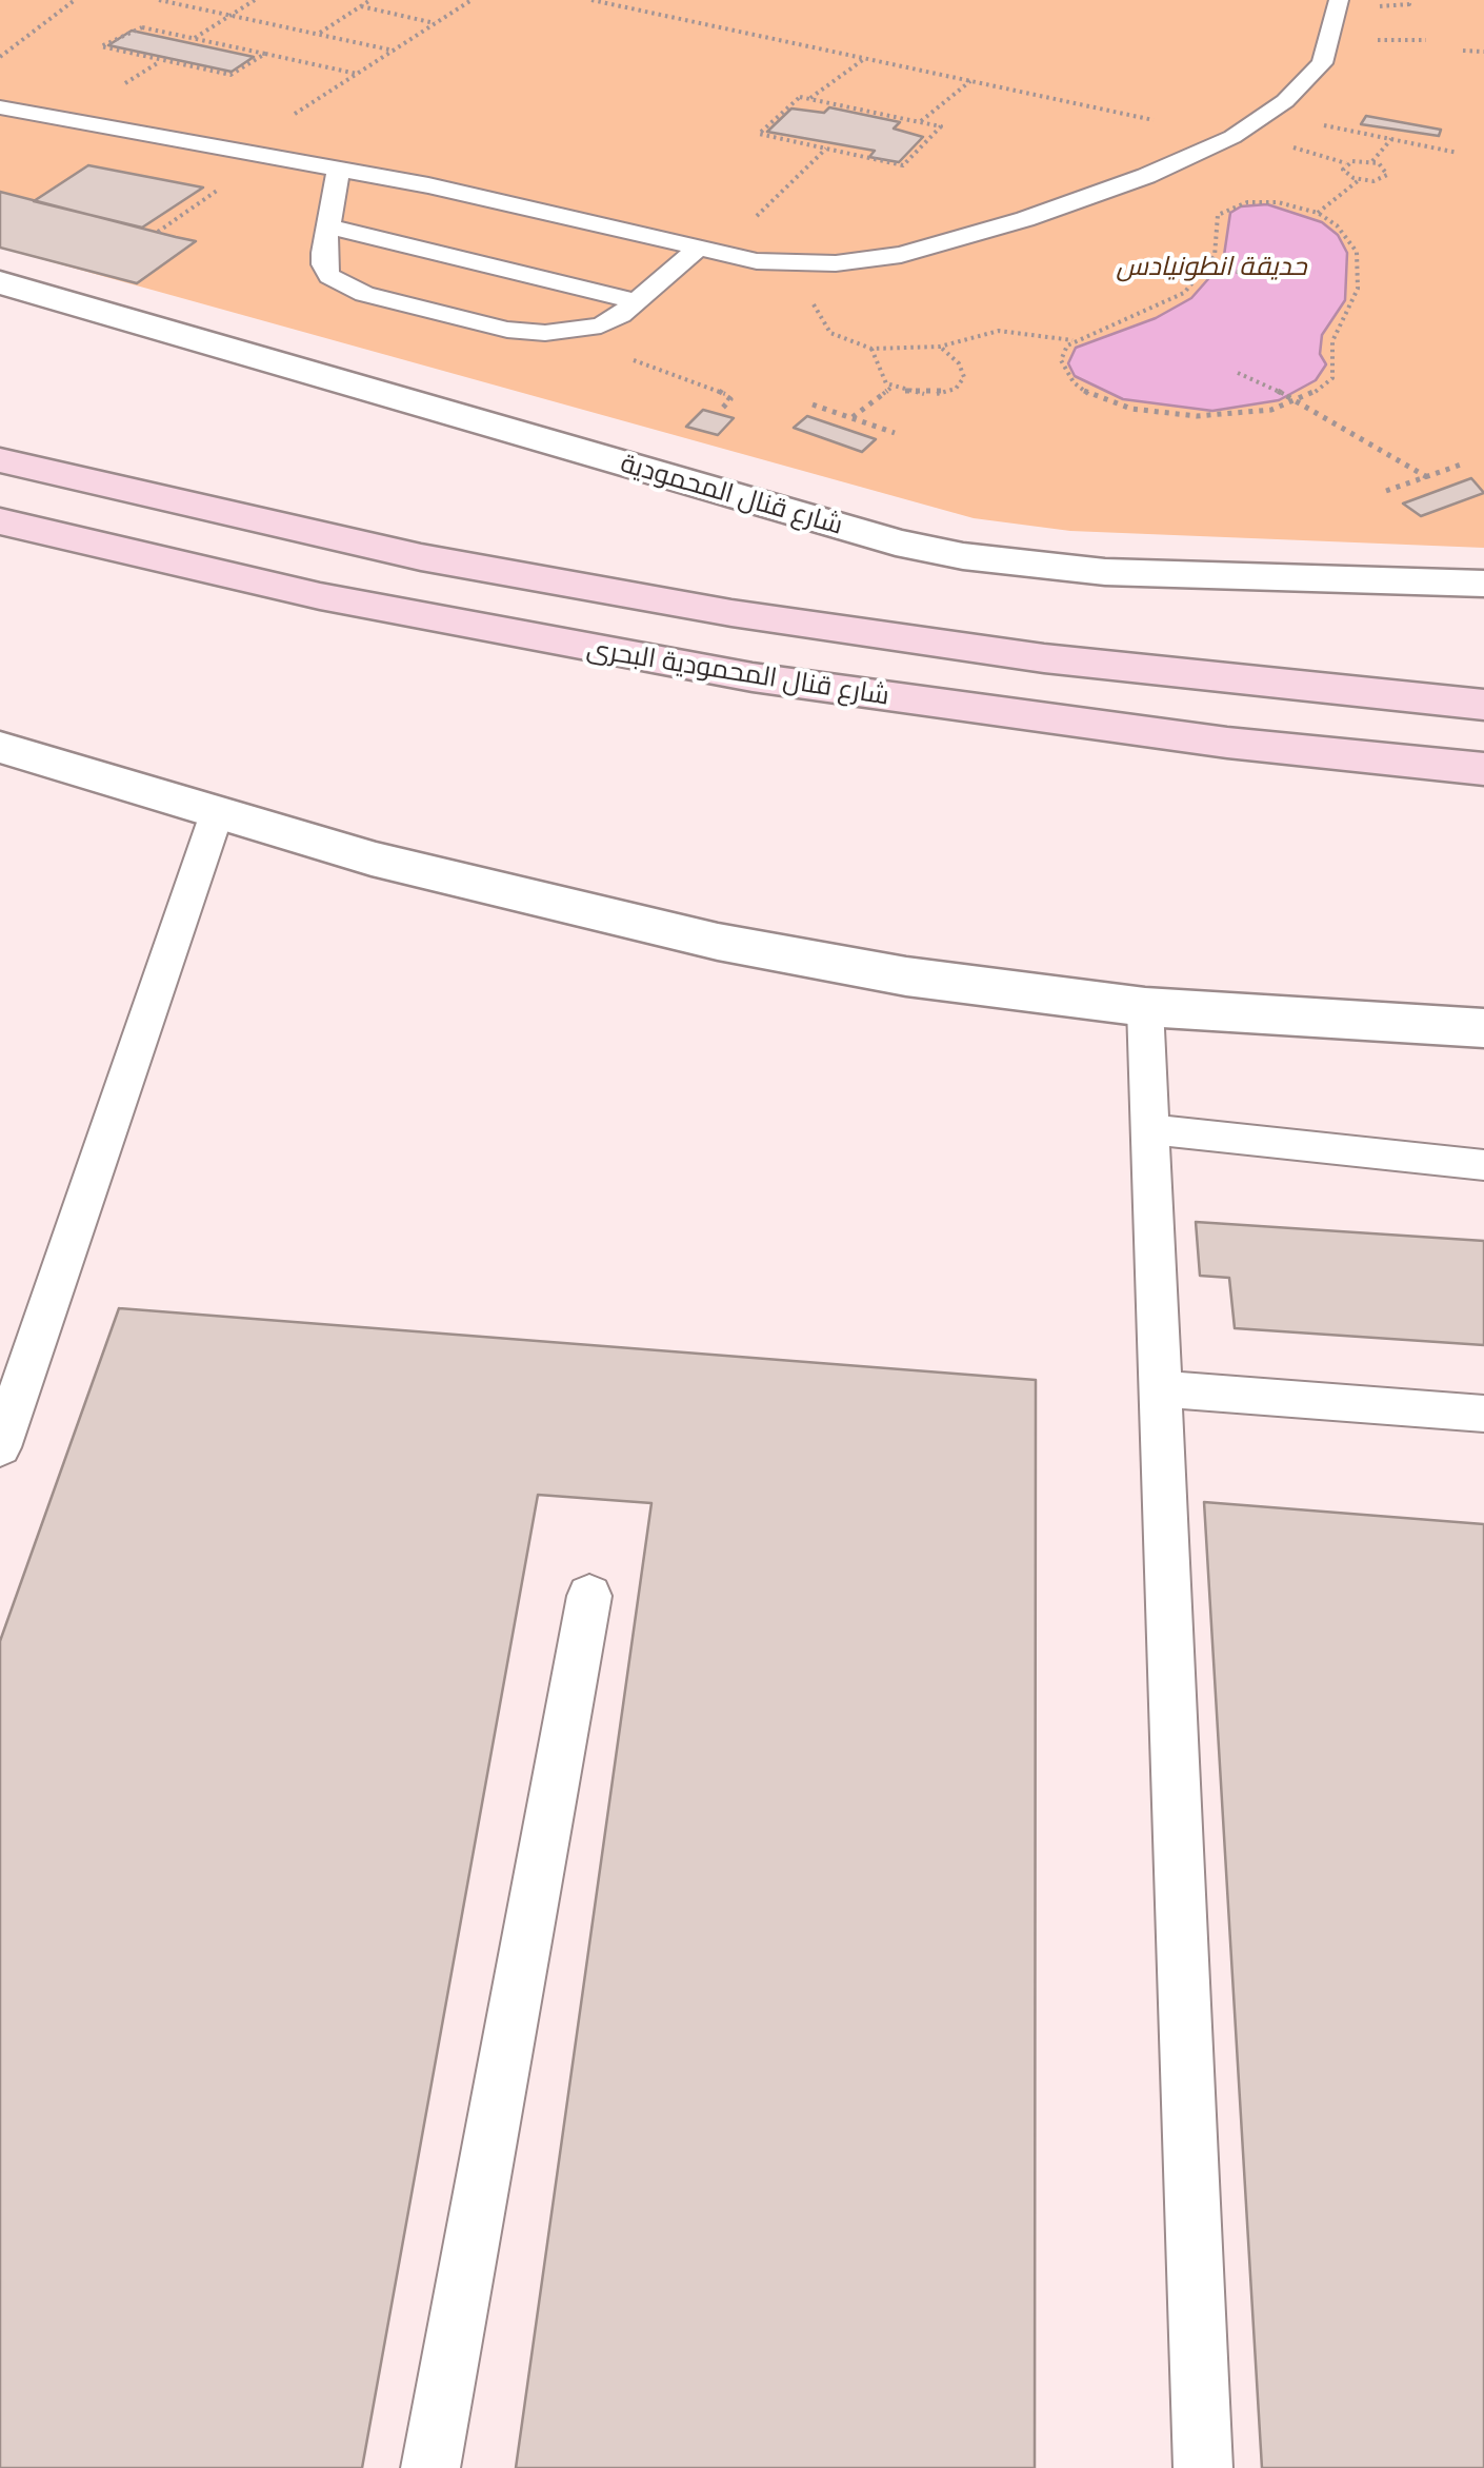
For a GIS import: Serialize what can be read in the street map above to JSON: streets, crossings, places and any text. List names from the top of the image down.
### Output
{
  "streets": {
    "main road": ["شارع قنال المحمودية البحرى"],
    "street": ["شارع قنال المحمودية"]
  },
  "parks": ["حديقة انطونيادس"]
}
